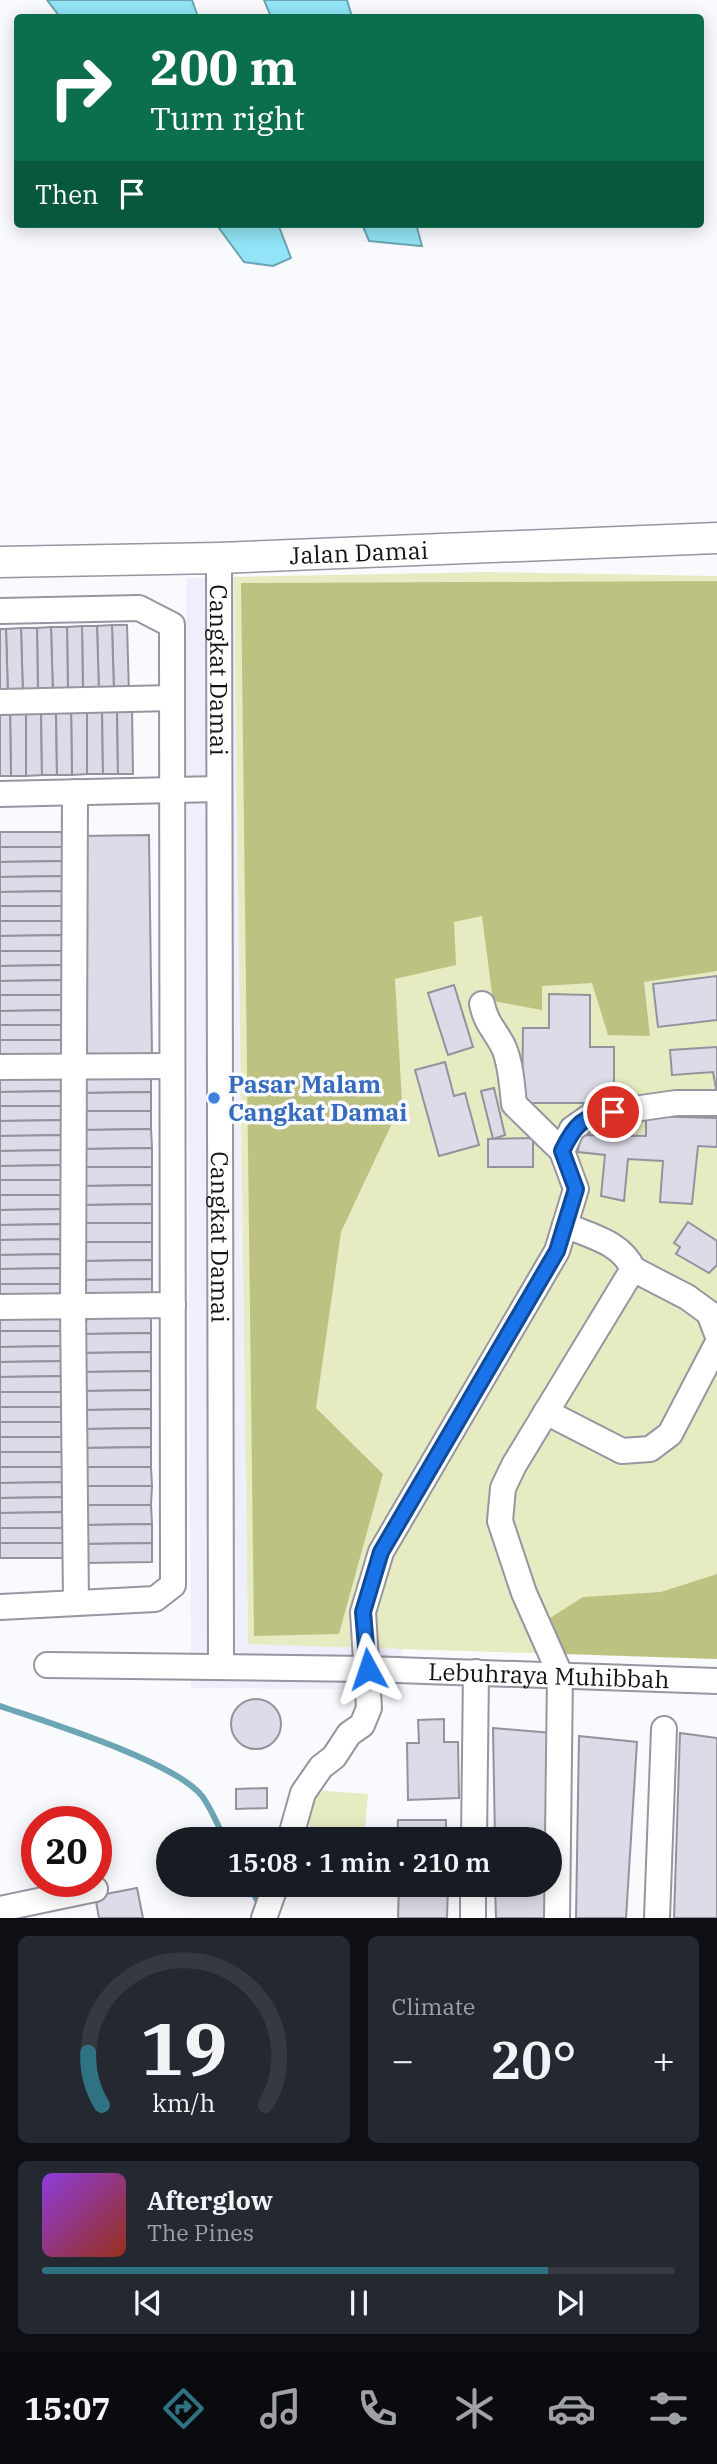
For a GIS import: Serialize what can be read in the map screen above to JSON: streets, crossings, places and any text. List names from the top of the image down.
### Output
{
  "streets": {
    "main road": ["Jalan Damai"],
    "street": ["Cangkat Damai", "Lebuhraya Muhibbah"]
  },
  "crossings": [
    ["Jalan Damai", "Cangkat Damai"],
    ["Cangkat Damai", "Lebuhraya Muhibbah"]
  ],
  "places": ["Pasar Malam Cangkat Damai"],
  "page": {
    "turn": ["200 m", "Turn right"],
    "then": "Then",
    "limit": "20",
    "trip": "15:08 · 1 min · 210 m",
    "tile": "Climate",
    "heat": ["−", "20°", "+"],
    "song": ["Afterglow", "The Pines"],
    "tabs": "15:07",
    "gauge": ["19", "km/h"]
  }
}
